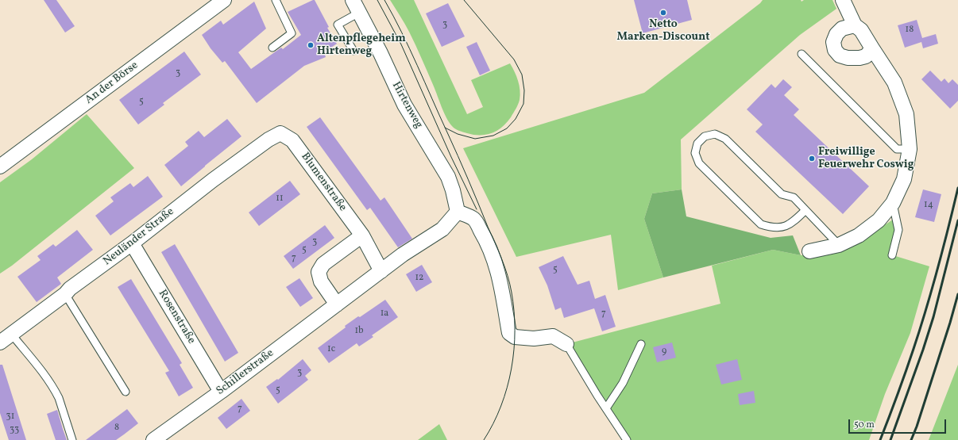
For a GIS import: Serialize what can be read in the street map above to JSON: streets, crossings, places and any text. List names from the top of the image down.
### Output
{
  "streets": {
    "street": [
      "An der Börse",
      "Hirtenweg",
      "Blumenstraße",
      "Neuländer Straße",
      "Rosenstraße",
      "Schillerstraße"
    ]
  },
  "crossings": [
    ["Blumenstraße", "Neuländer Straße"],
    ["Blumenstraße", "Schillerstraße"],
    ["Neuländer Straße", "Rosenstraße"],
    ["Rosenstraße", "Schillerstraße"]
  ],
  "places": ["Netto Marken-Discount", "Altenpflegeheim Hirtenweg", "Freiwillige Feuerwehr Coswig"],
  "house_numbers": [
    "3",
    "18",
    "3",
    "5",
    "11",
    "14",
    "3",
    "5",
    "7",
    "5",
    "12",
    "1a",
    "7",
    "1b",
    "1c",
    "9",
    "3",
    "5",
    "7",
    "31",
    "8",
    "33"
  ],
  "scale_bar": "50 m"
}
